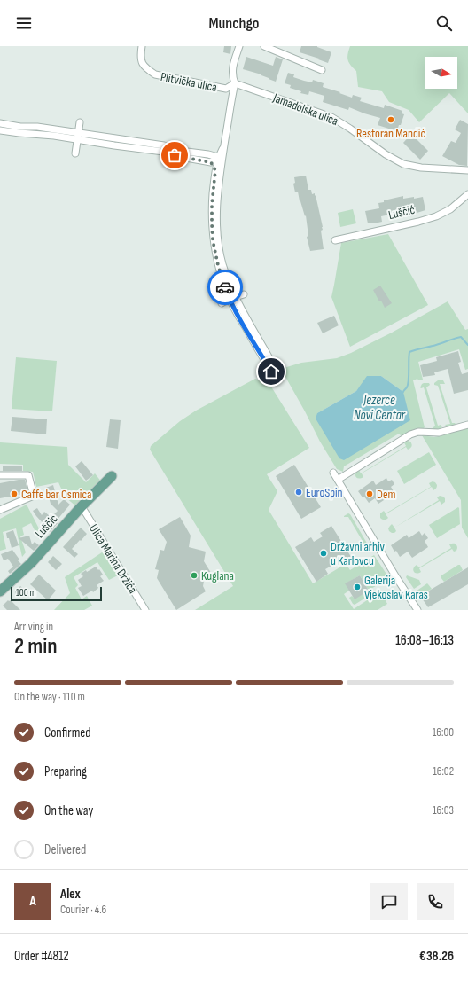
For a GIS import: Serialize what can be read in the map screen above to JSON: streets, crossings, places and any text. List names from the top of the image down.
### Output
{
  "streets": {
    "main road": ["Luščić"],
    "street": ["Plitvička ulica", "Jamadolska ulica", "Ulica Marina Držića"]
  },
  "crossings": [
    ["Plitvička ulica", "Jamadolska ulica"],
    ["Luščić", "Ulica Marina Držića"]
  ],
  "water": ["Jezerce Novi Centar"],
  "places": [
    "Restoran Mandić",
    "EuroSpin",
    "Caffe bar Osmica",
    "Dem",
    "Državni arhiv u Karlovcu",
    "Kuglana",
    "Galerija Vjekoslav Karas"
  ],
  "scale_bar": "100 m",
  "north": "right",
  "page": {
    "header": "Munchgo",
    "scale": "100 m",
    "heading": ["2 min", "Arriving in", "16:08–16:13"],
    "panel": [
      "Alex",
      "Courier · 4.6",
      "Order #4812",
      "€38.26"
    ],
    "bar": "On the way · 110 m",
    "list": [
      ["Confirmed", "16:00"],
      ["Preparing", "16:02"],
      ["On the way", "16:03"],
      "Delivered"
    ],
    "round": "A"
  }
}
